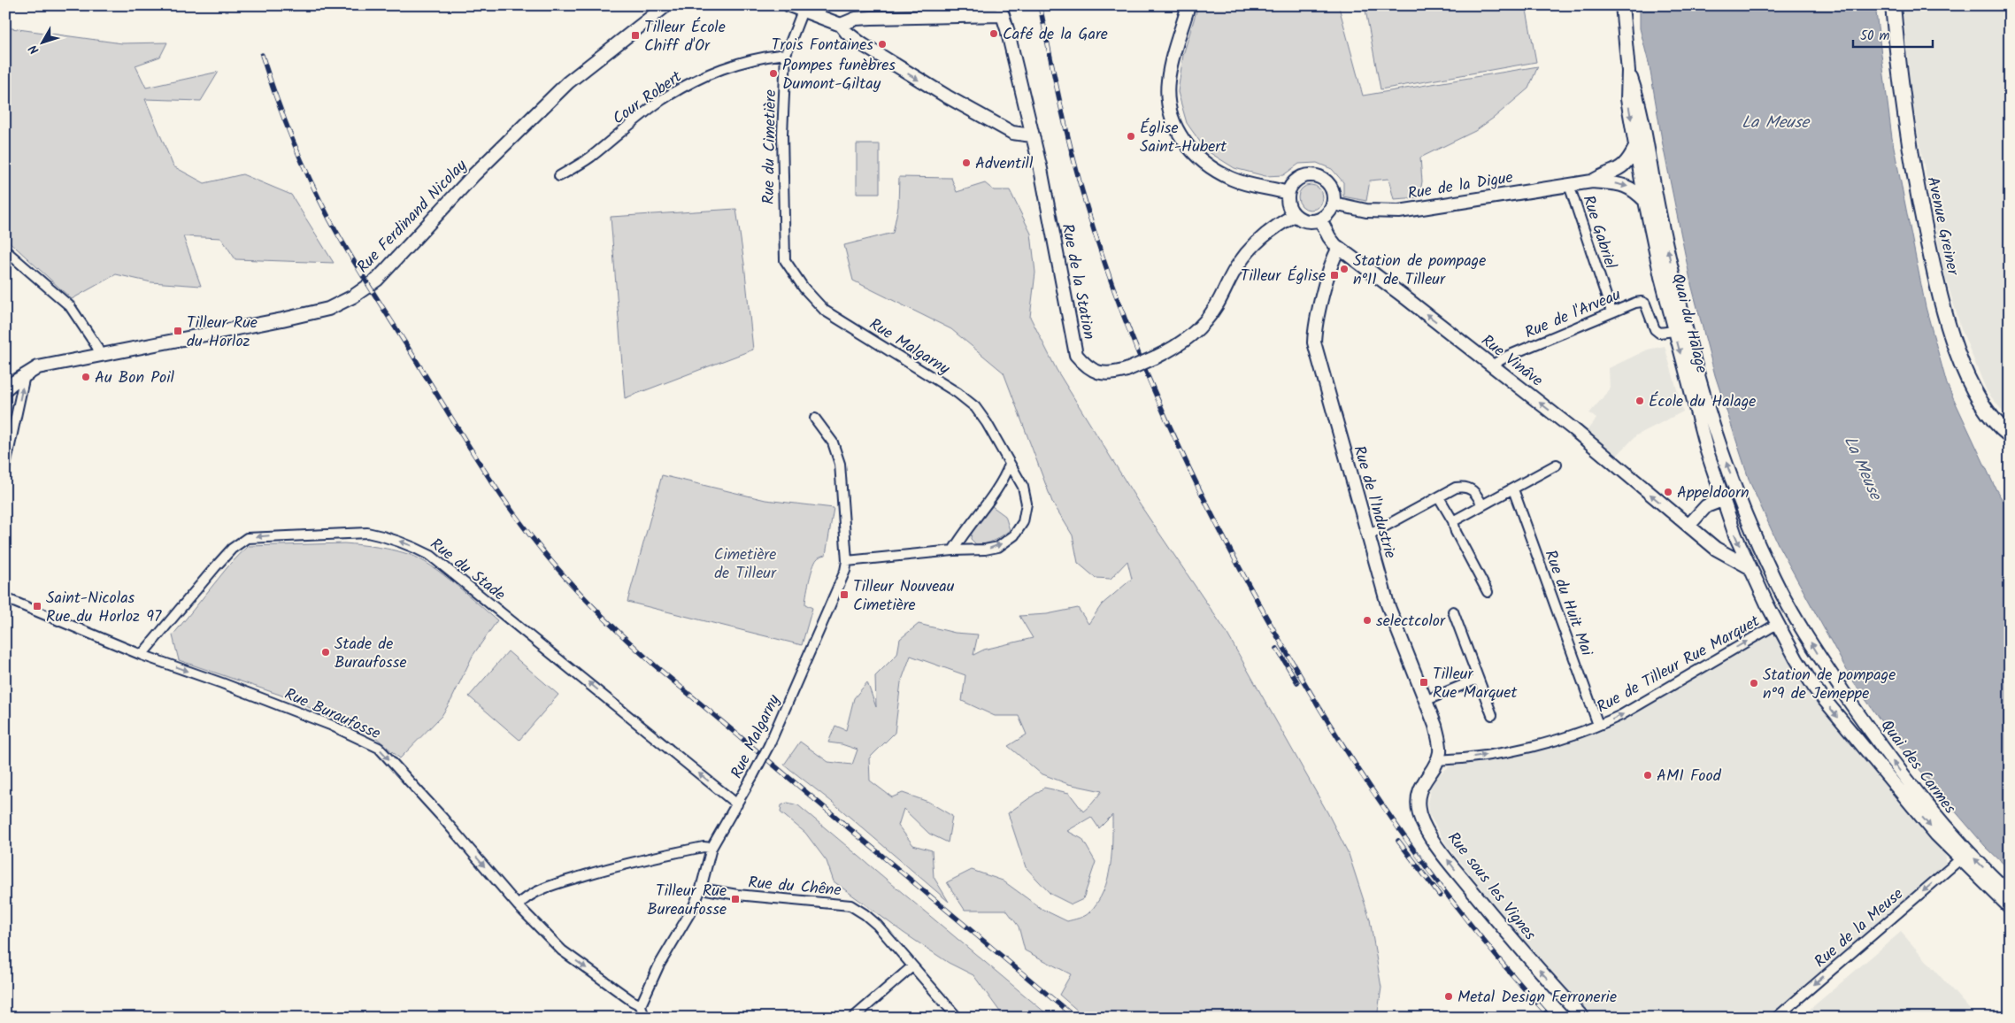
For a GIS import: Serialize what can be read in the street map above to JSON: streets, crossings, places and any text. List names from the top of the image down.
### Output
{
  "streets": {
    "main road": ["Avenue Greiner"],
    "street": [
      "Cour Robert",
      "Rue du Cimetière",
      "Rue de la Digue",
      "Rue Ferdinand Nicolay",
      "Rue Gabriel",
      "Rue de la Station",
      "Rue de l'Arveau",
      "Quai du Halage",
      "Rue Malgarny",
      "Rue Vinâve",
      "Rue de l'Industrie",
      "Rue du Stade",
      "Rue du Huit Mai",
      "Rue de Tilleur Rue Marquet",
      "Rue Buraufosse",
      "Quai des Carmes",
      "Rue du Chêne",
      "Rue sous les Vignes",
      "Rue de la Meuse"
    ]
  },
  "crossings": [
    ["Cour Robert", "Rue du Cimetière"],
    ["Rue du Cimetière", "Rue Malgarny"],
    ["Rue de la Digue", "Rue Gabriel"],
    ["Rue de la Digue", "Rue de la Station"],
    ["Rue de la Digue", "Quai du Halage"],
    ["Rue de la Digue", "Rue Vinâve"],
    ["Rue Gabriel", "Rue de l'Arveau"],
    ["Rue de la Station", "Rue Vinâve"],
    ["Rue de l'Arveau", "Quai du Halage"],
    ["Rue de l'Arveau", "Rue Vinâve"],
    ["Quai du Halage", "Rue Vinâve"],
    ["Quai du Halage", "Rue de Tilleur Rue Marquet"],
    ["Quai du Halage", "Quai des Carmes"],
    ["Rue Malgarny", "Rue du Stade"],
    ["Rue Malgarny", "Rue Buraufosse"],
    ["Rue Malgarny", "Rue du Chêne"],
    ["Rue Vinâve", "Rue de l'Industrie"],
    ["Rue de l'Industrie", "Rue de Tilleur Rue Marquet"],
    ["Rue de l'Industrie", "Rue sous les Vignes"],
    ["Rue du Stade", "Rue Buraufosse"],
    ["Rue du Huit Mai", "Rue de Tilleur Rue Marquet"],
    ["Rue de Tilleur Rue Marquet", "Quai des Carmes"],
    ["Rue de Tilleur Rue Marquet", "Rue sous les Vignes"],
    ["Quai des Carmes", "Rue de la Meuse"]
  ],
  "one_way": [
    "Rue Vinâve",
    "Rue du Stade",
    "Rue de Tilleur Rue Marquet",
    "Rue Buraufosse",
    "Rue sous les Vignes",
    "Rue de la Meuse"
  ],
  "water": ["La Meuse"],
  "parks": ["Cimetière de Tilleur"],
  "places": {
    "other": [
      "Café de la Gare",
      "Trois Fontaines",
      "Pompes funèbres Dumont-Giltay",
      "Église Saint-Hubert",
      "Adventill",
      "Station de pompage n°11 de Tilleur",
      "Au Bon Poil",
      "École du Halage",
      "Appeldoorn",
      "selectcolor",
      "Stade de Buraufosse",
      "Station de pompage n°9 de Jemeppe",
      "AMI Food",
      "Metal Design Ferronerie"
    ],
    "transit": [
      "Tilleur École Chiff d'Or",
      "Tilleur Église",
      "Tilleur Rue du Horloz",
      "Tilleur Nouveau Cimetière",
      "Saint-Nicolas Rue du Horloz 97",
      "Tilleur Rue Marquet",
      "Tilleur Rue Bureaufosse"
    ]
  },
  "scale_bar": "50 m",
  "north": "bottom left"
}
